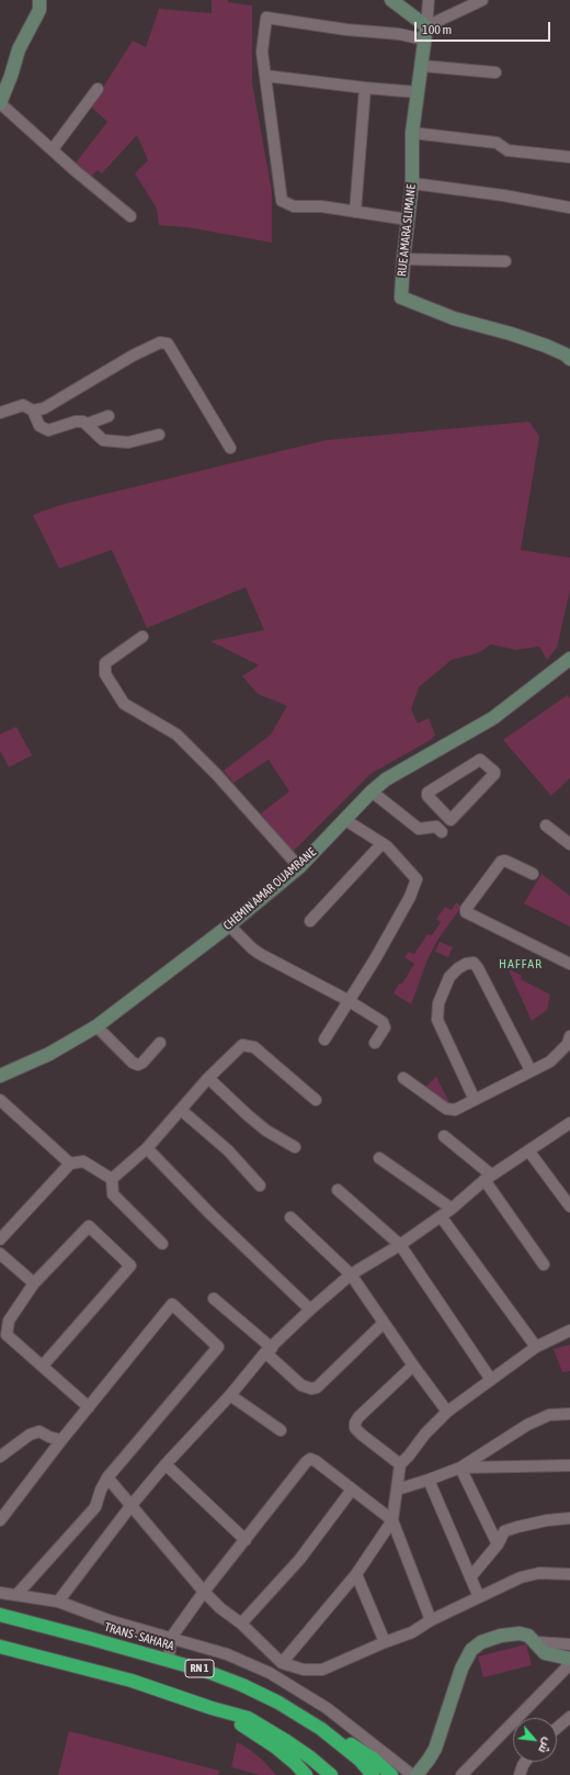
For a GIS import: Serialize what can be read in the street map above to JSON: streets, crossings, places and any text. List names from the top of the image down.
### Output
{
  "streets": {
    "highway": ["TRANS - SAHARA", "RN 1"],
    "street": ["RUE AMARA SLIMANE", "CHEMIN AMAR OUAMRANE"]
  },
  "districts": ["HAFFAR"],
  "scale_bar": "100 m",
  "north": "bottom right"
}
